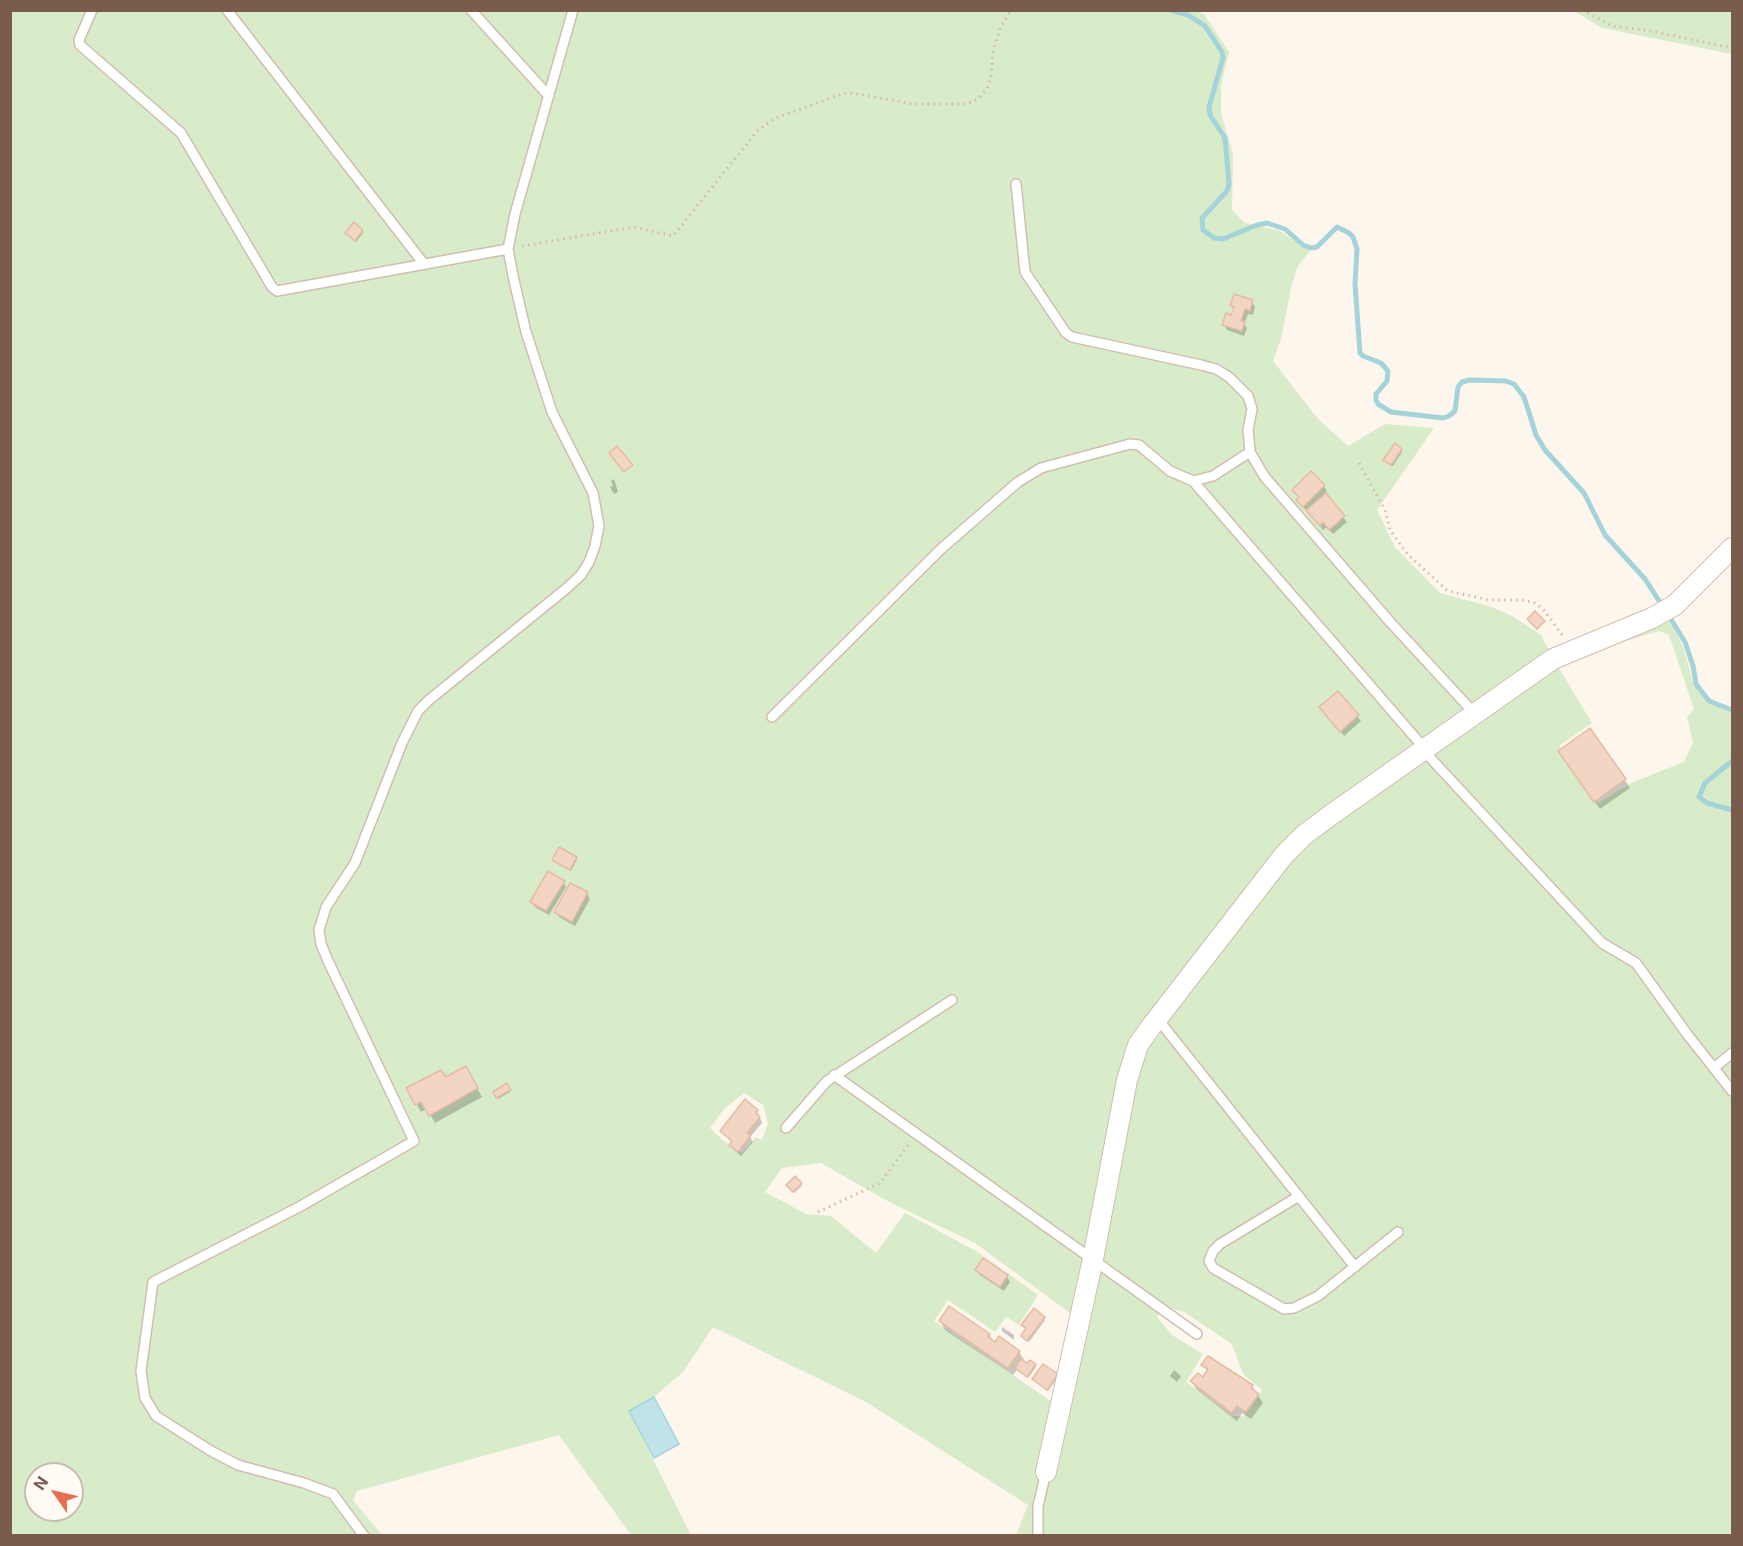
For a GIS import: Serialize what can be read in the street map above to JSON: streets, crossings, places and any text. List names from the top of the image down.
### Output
{
  "north": "top left"
}
